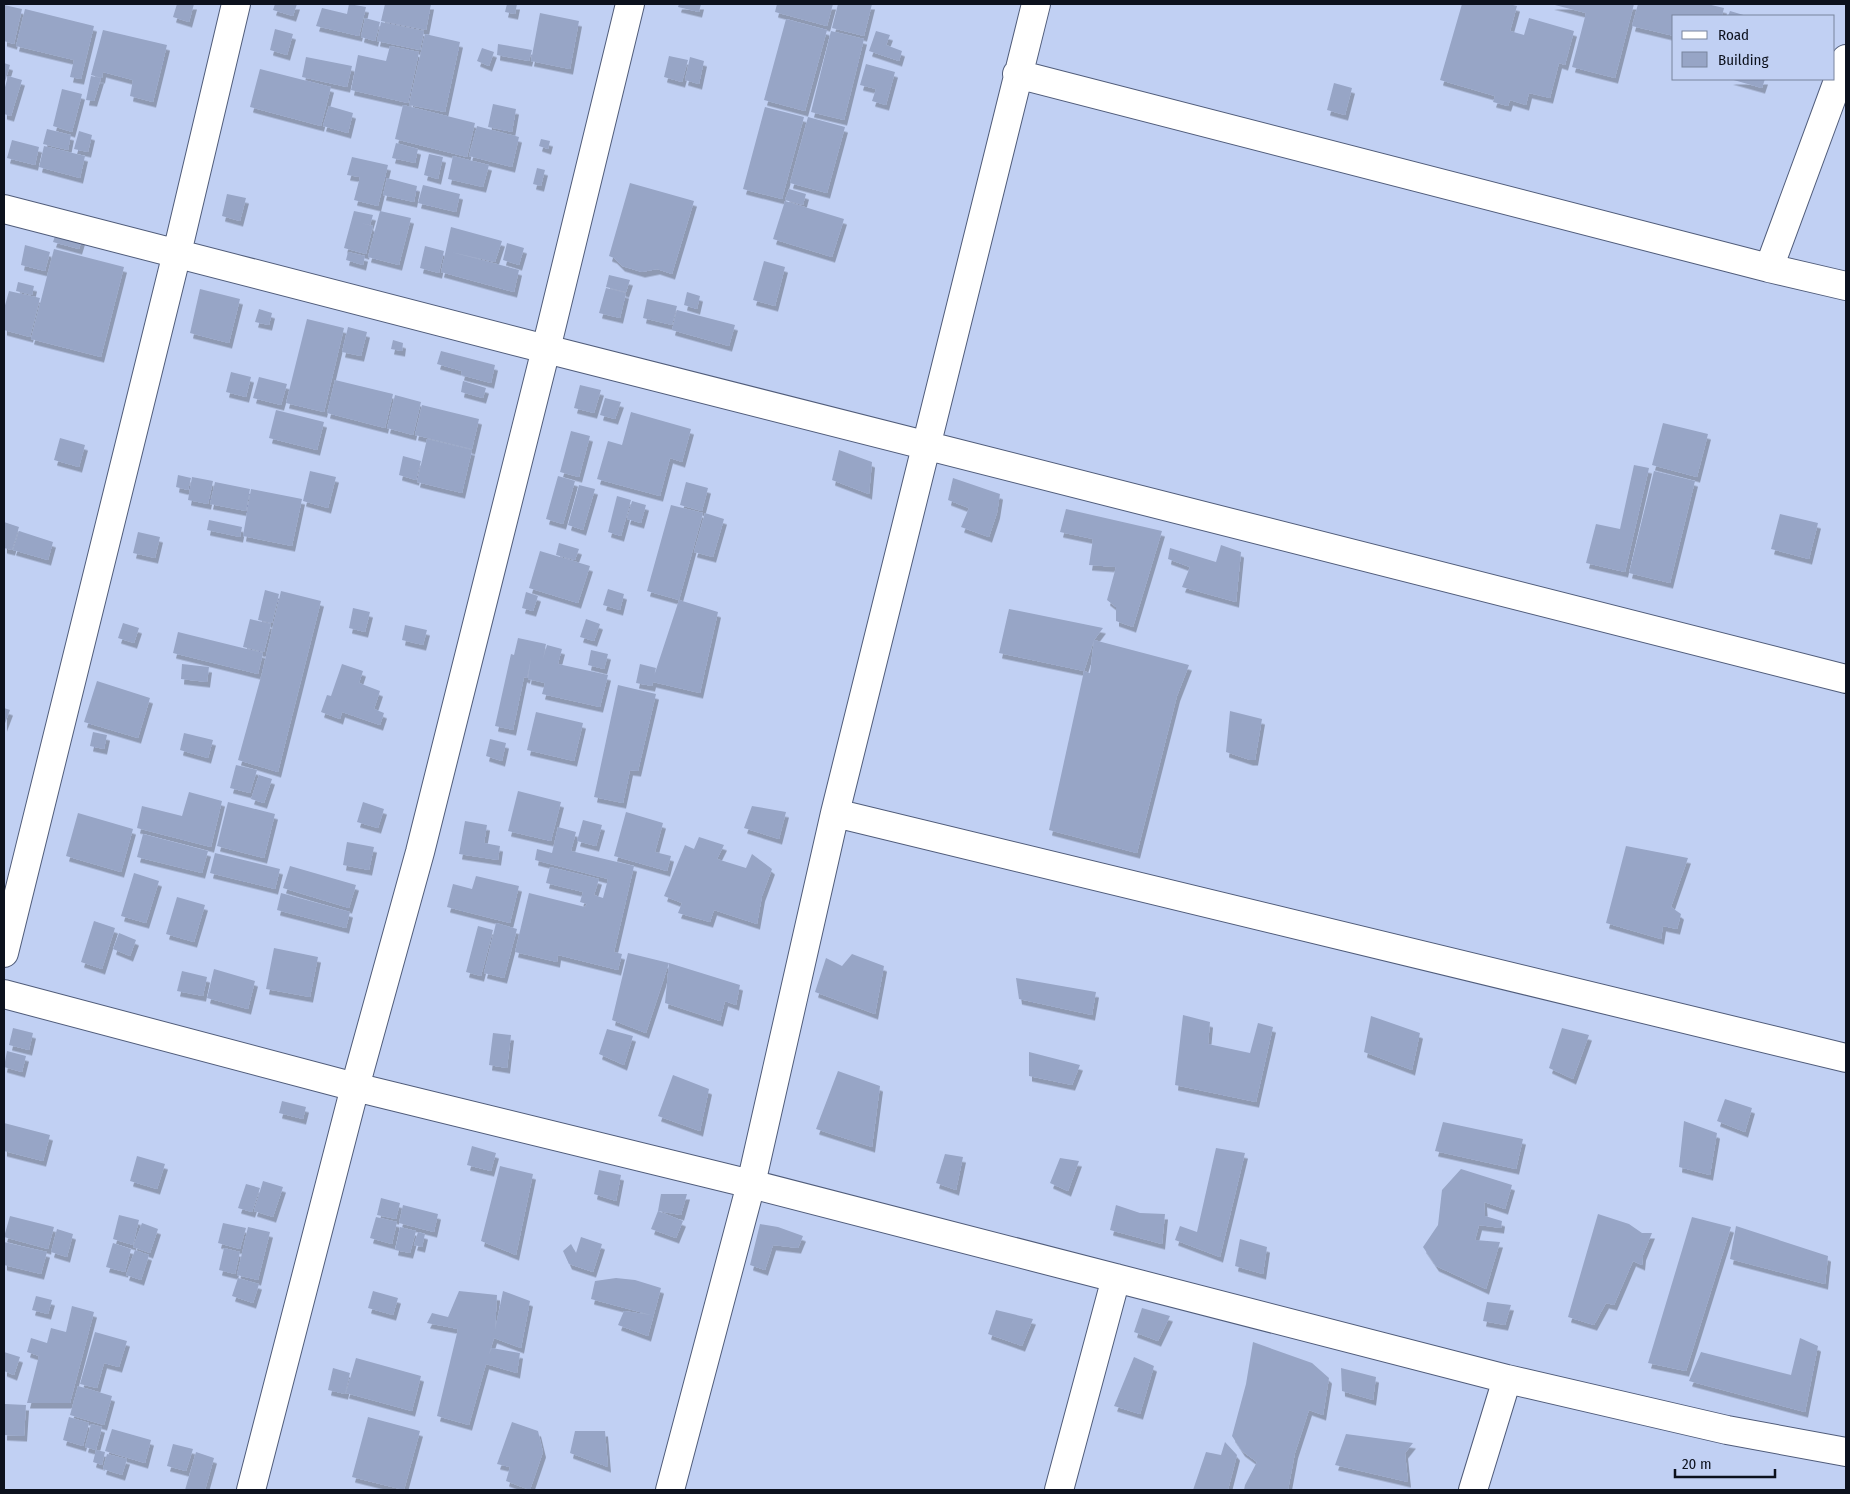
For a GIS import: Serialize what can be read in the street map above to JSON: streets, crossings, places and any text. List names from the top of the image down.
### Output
{
  "legend": ["Road", "Building"],
  "scale_bar": "20 m"
}
